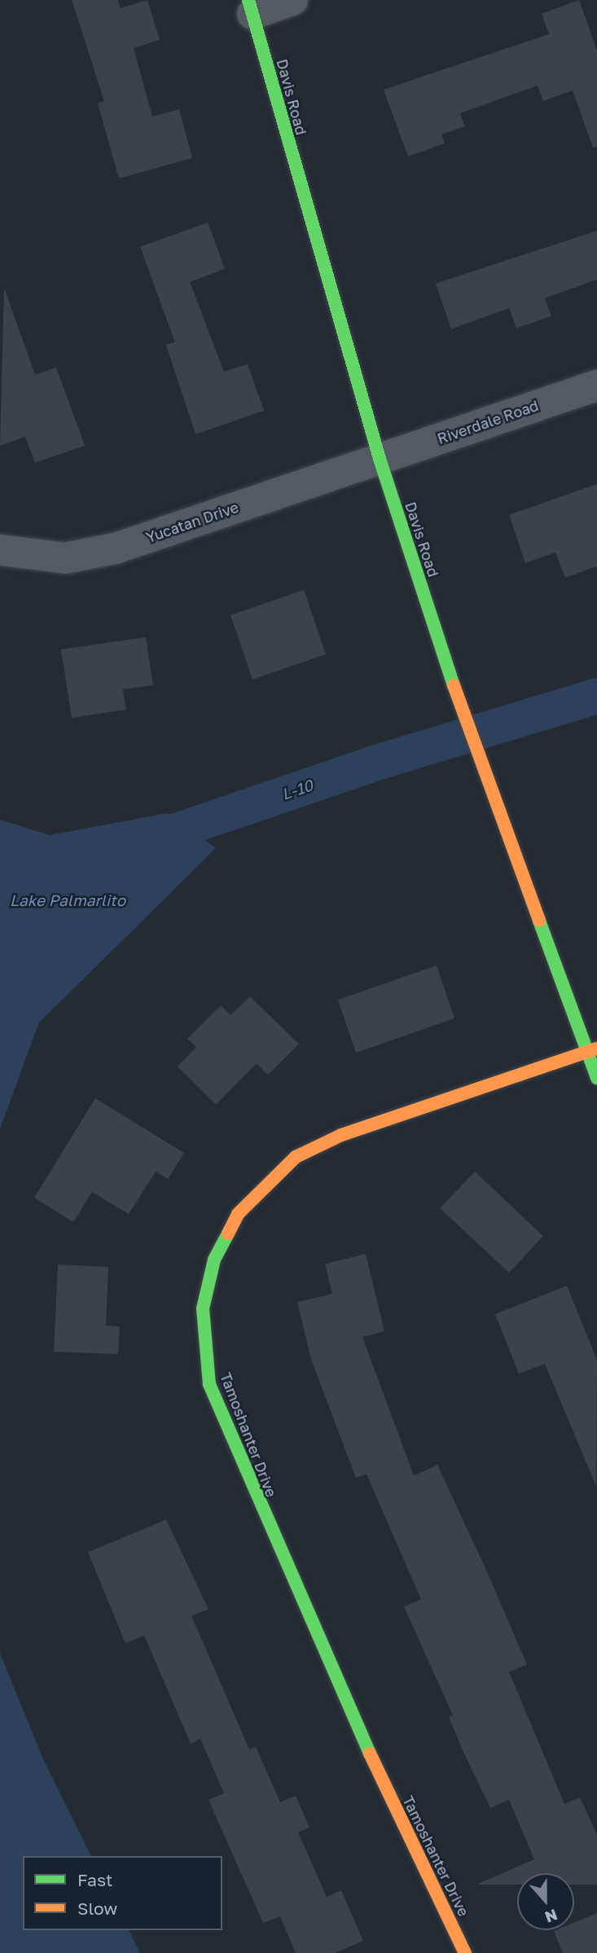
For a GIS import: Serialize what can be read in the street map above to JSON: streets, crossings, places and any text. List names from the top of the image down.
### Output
{
  "streets": {
    "street": [
      "Davis Road",
      "Riverdale Road",
      "Yucatan Drive",
      "Tamoshanter Drive"
    ]
  },
  "crossings": [
    ["Davis Road", "Riverdale Road"],
    ["Davis Road", "Yucatan Drive"],
    ["Davis Road", "Tamoshanter Drive"],
    ["Riverdale Road", "Yucatan Drive"]
  ],
  "water": ["L-10", "Lake Palmarlito"],
  "legend": ["Fast", "Slow"],
  "north": "bottom"
}
